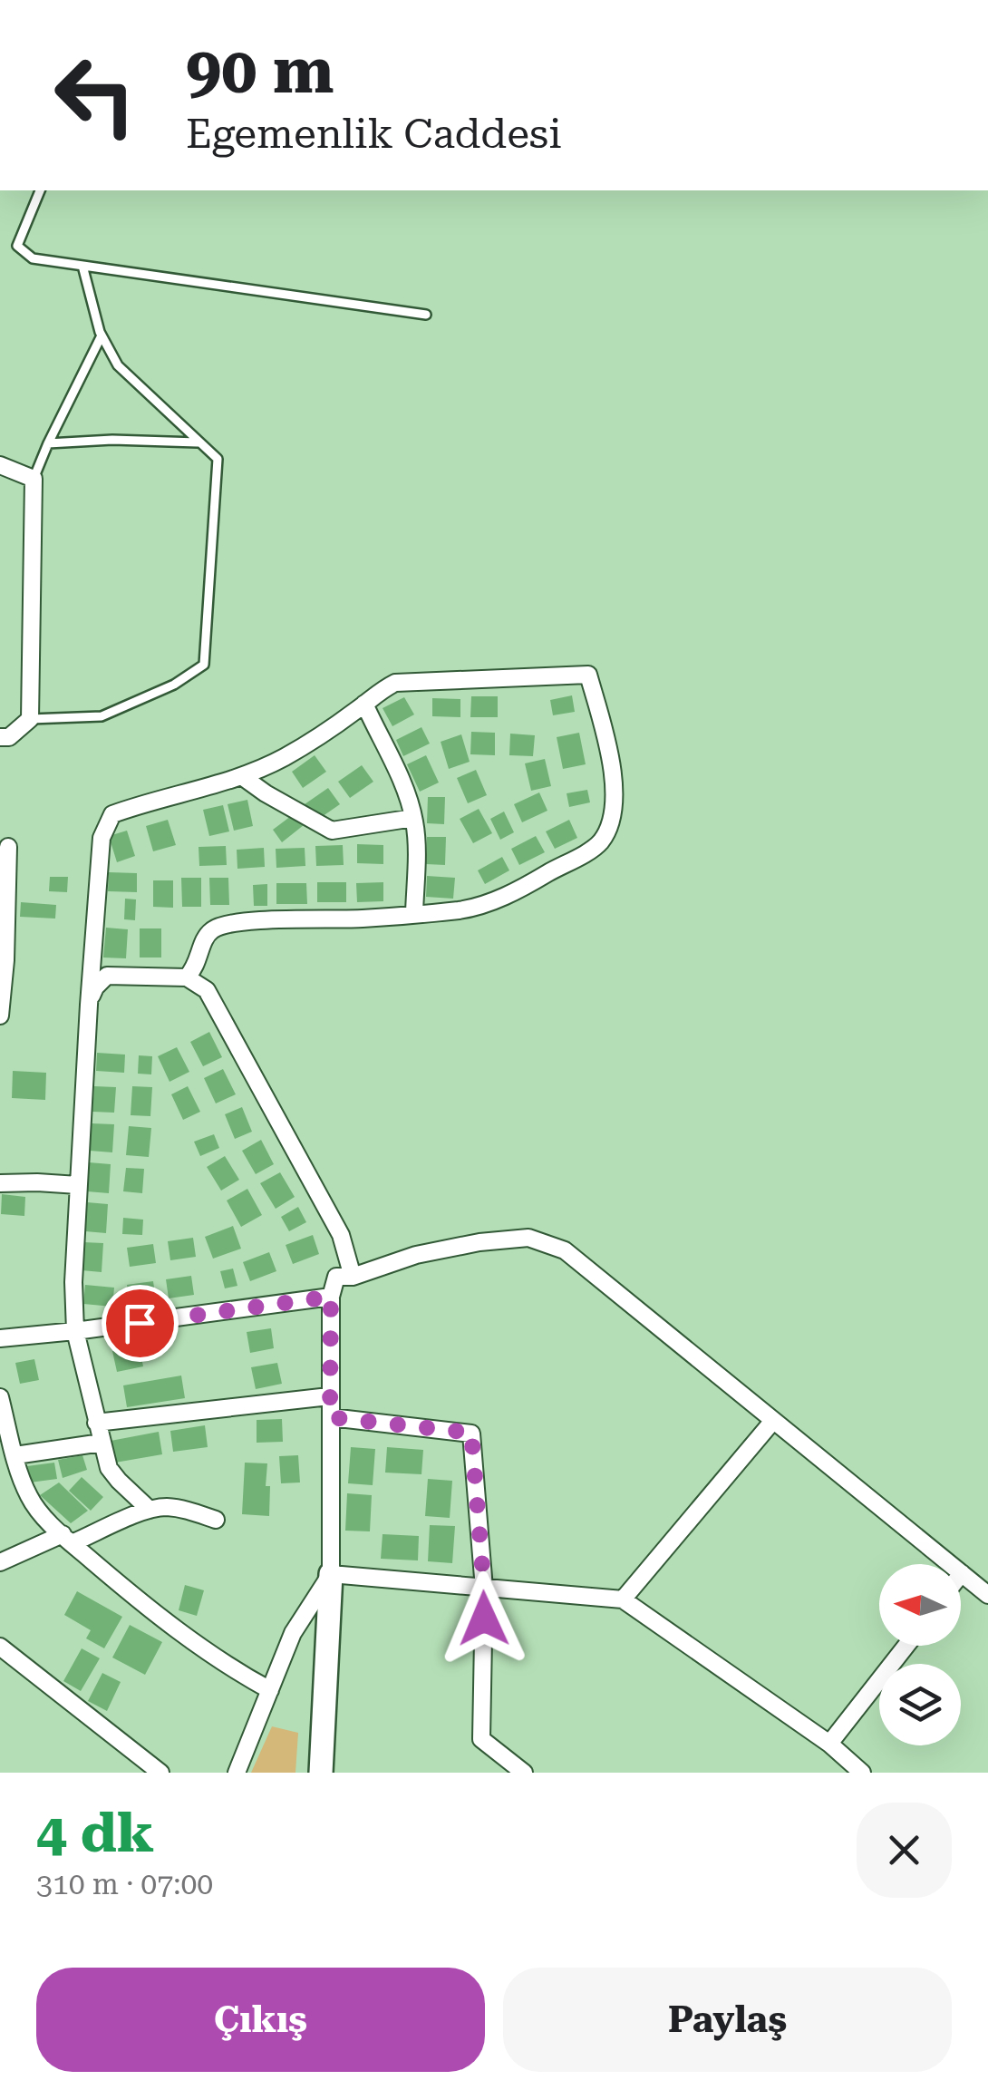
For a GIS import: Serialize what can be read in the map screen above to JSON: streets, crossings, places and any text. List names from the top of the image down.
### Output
{
  "north": "left",
  "page": {
    "turn": ["90 m", "Egemenlik Caddesi"],
    "heading": ["4 dk", "310 m · 07:00"],
    "buttons": ["Çıkış", "Paylaş"]
  }
}
